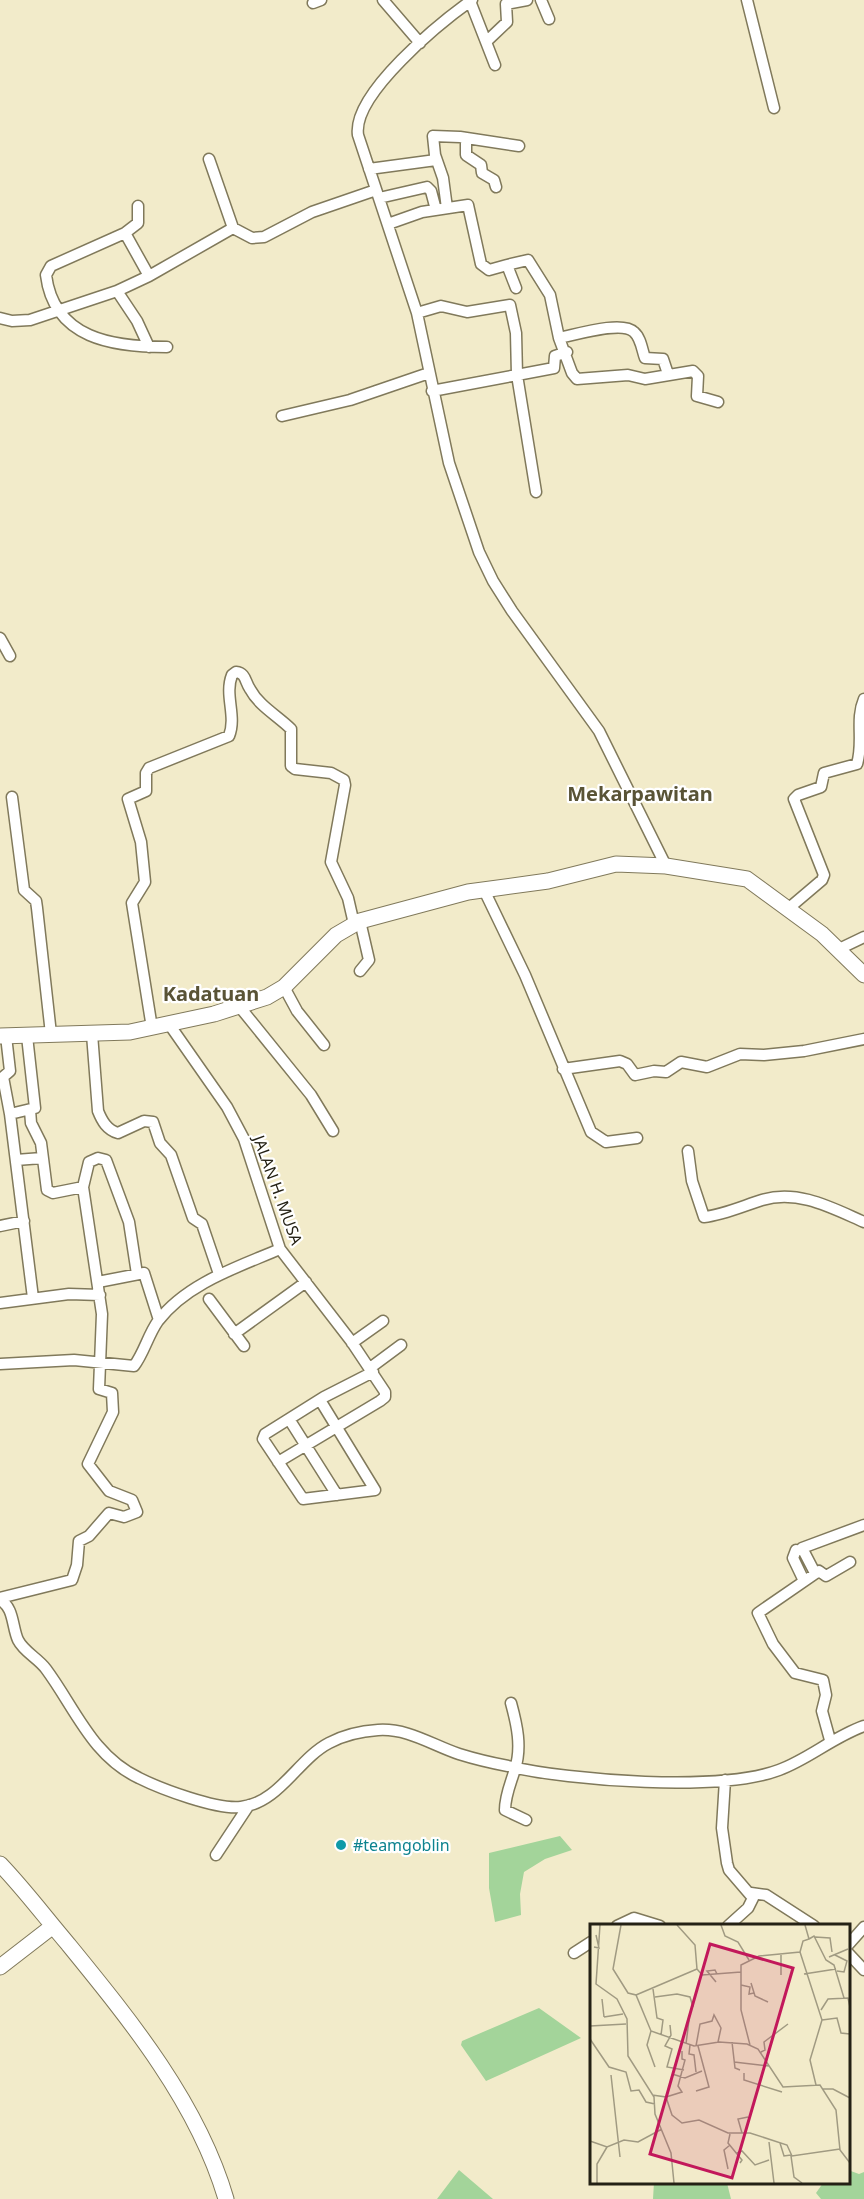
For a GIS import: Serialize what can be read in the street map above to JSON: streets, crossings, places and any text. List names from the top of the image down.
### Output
{
  "streets": {
    "street": ["JALAN H. MUSA"]
  },
  "districts": ["Mekarpawitan", "Kadatuan"],
  "places": ["#teamgoblin"]
}
